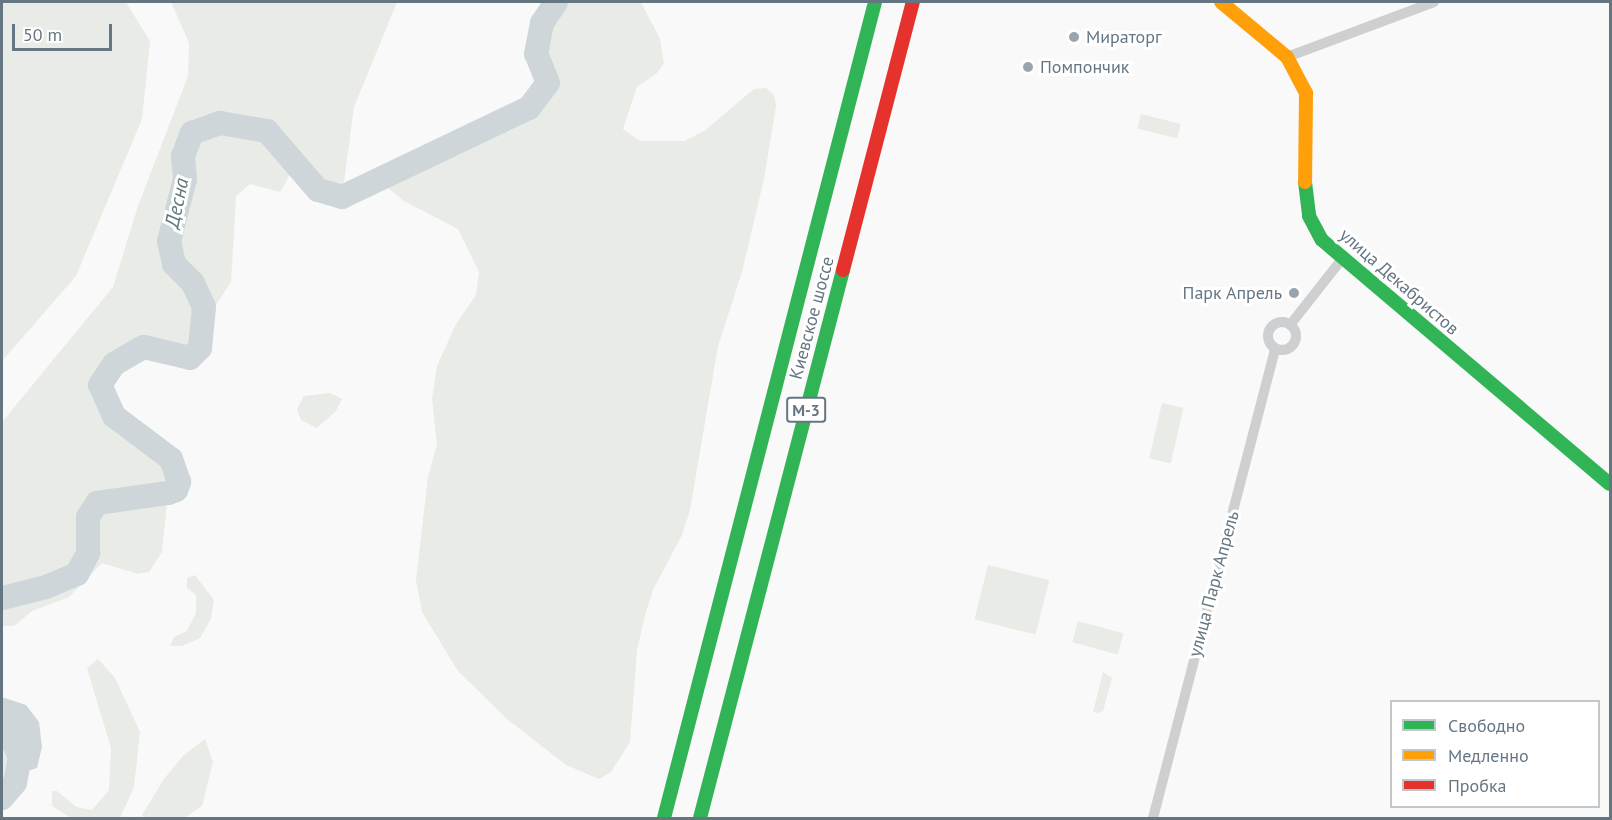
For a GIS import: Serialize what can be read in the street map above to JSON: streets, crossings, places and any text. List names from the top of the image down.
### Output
{
  "streets": {
    "main road": ["улица Декабристов", "Киевское шоссе", "М-3"],
    "street": ["улица Парк Апрель"]
  },
  "crossings": [
    ["улица Декабристов", "улица Парк Апрель"]
  ],
  "water": ["Десна"],
  "places": ["Мираторг", "Помпончик", "Парк Апрель"],
  "legend": ["Свободно", "Медленно", "Пробка"],
  "scale_bar": "50 m"
}
